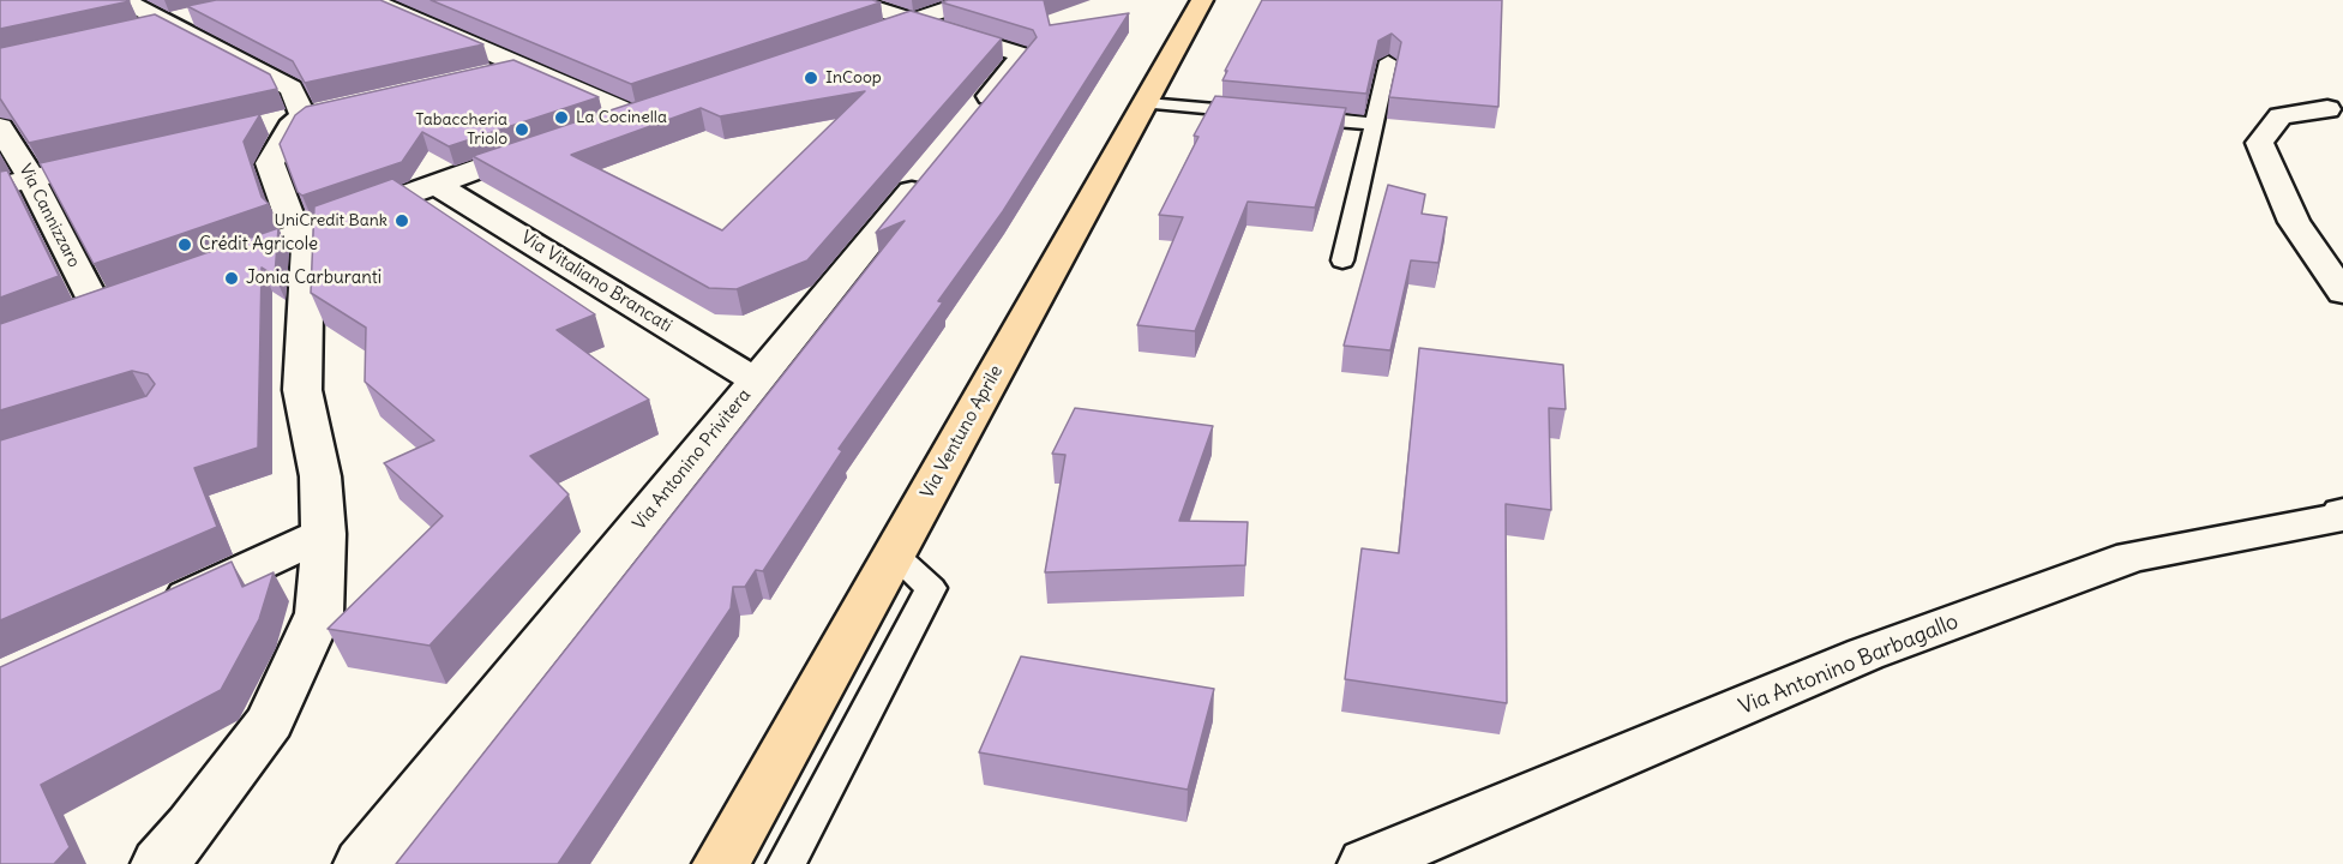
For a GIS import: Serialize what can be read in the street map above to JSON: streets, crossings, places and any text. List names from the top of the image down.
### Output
{
  "streets": {
    "main road": ["Via Ventuno Aprile"],
    "street": [
      "Via Cannizzaro",
      "Via Vitaliano Brancati",
      "Via Antonino Privitera",
      "Via Antonino Barbagallo"
    ]
  },
  "crossings": [
    ["Via Vitaliano Brancati", "Via Antonino Privitera"]
  ],
  "places": [
    "InCoop",
    "La Cocinella",
    "Tabaccheria Triolo",
    "UniCredit Bank",
    "Crédit Agricole",
    "Jonia Carburanti"
  ]
}
